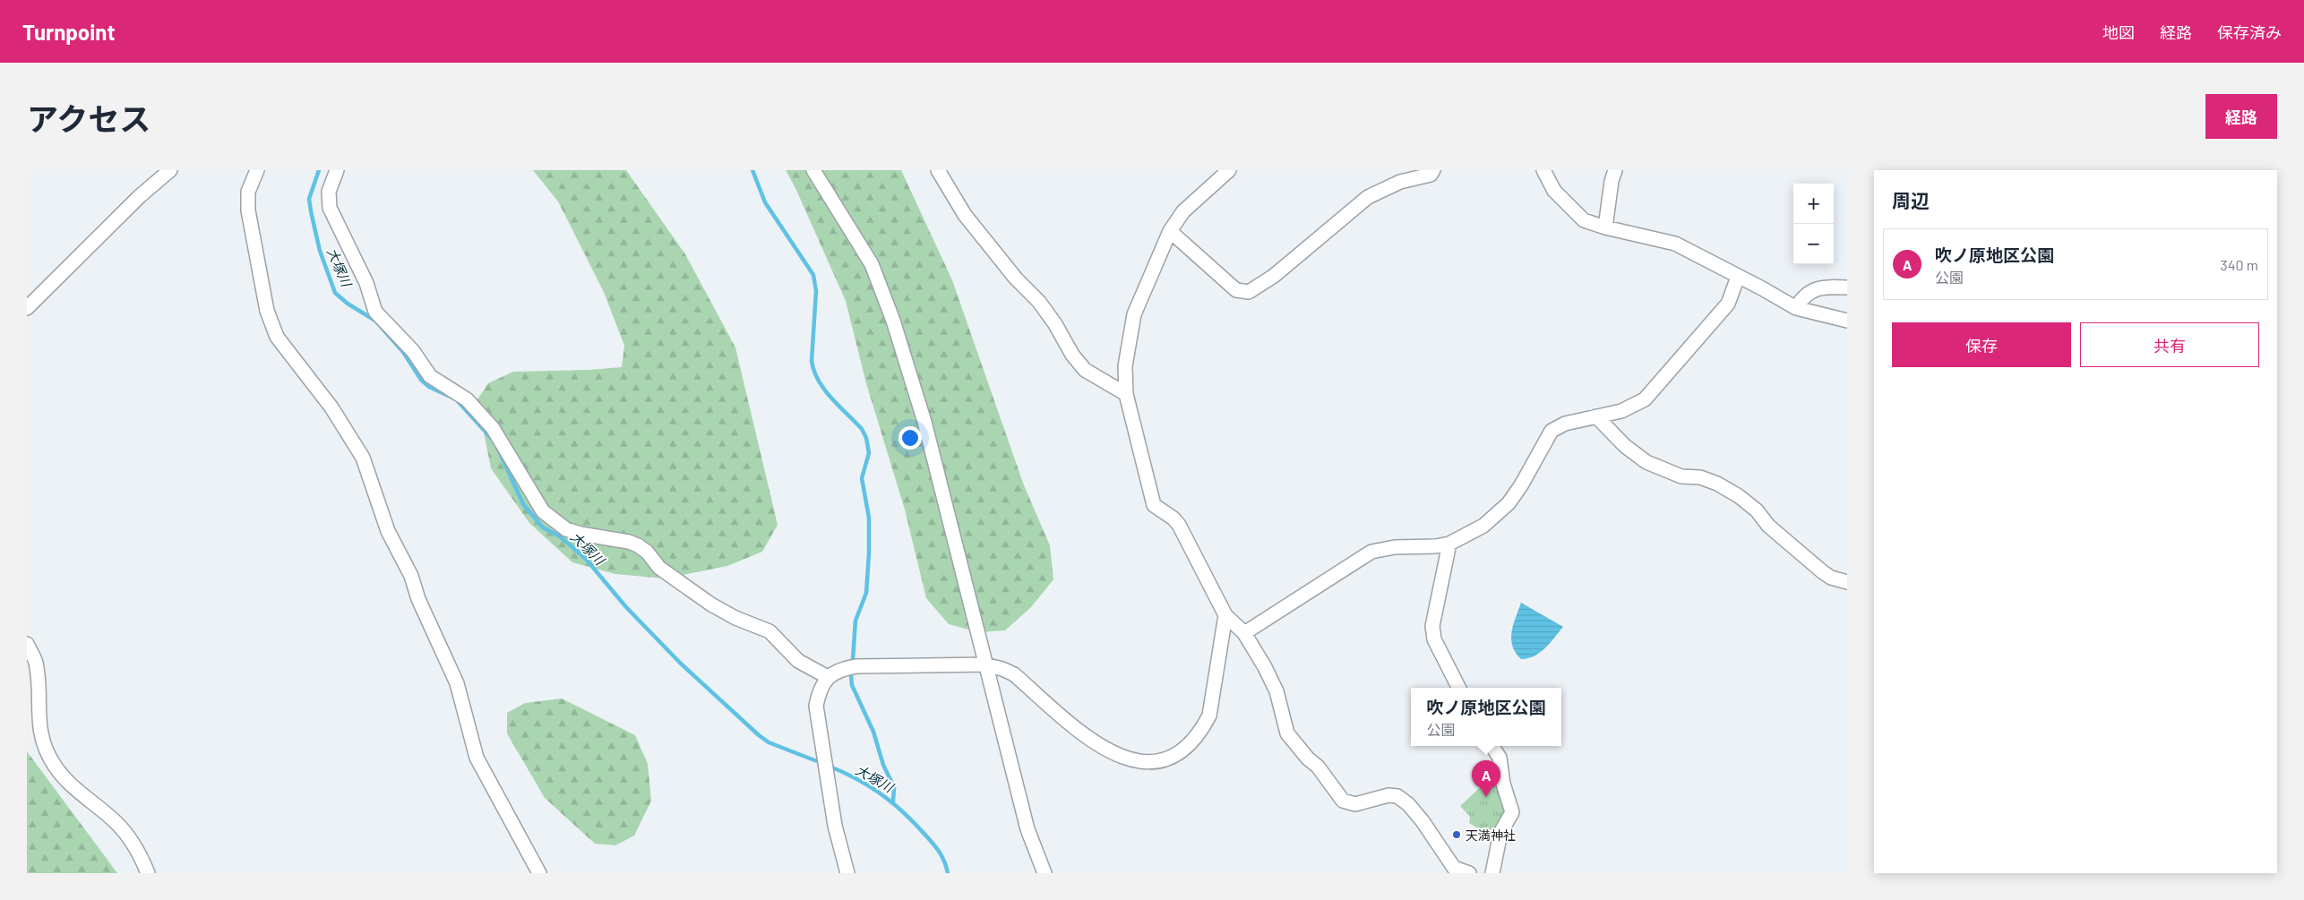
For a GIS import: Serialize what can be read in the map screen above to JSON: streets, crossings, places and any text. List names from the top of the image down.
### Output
{
  "water": ["大塚川"],
  "places": ["天満神社"],
  "page": {
    "header": "Turnpoint",
    "nav": ["地図", "経路", "保存済み"],
    "title": "アクセス",
    "buttons": [
      "経路",
      ["保存", "共有"]
    ],
    "heading": "周辺",
    "map_buttons": ["+", "−"],
    "list": [
      {
        "mark": "A",
        "name": "吹ノ原地区公園",
        "note": "公園",
        "value": "340 m"
      }
    ],
    "popup": ["吹ノ原地区公園", "公園"],
    "pins": "A"
  }
}
